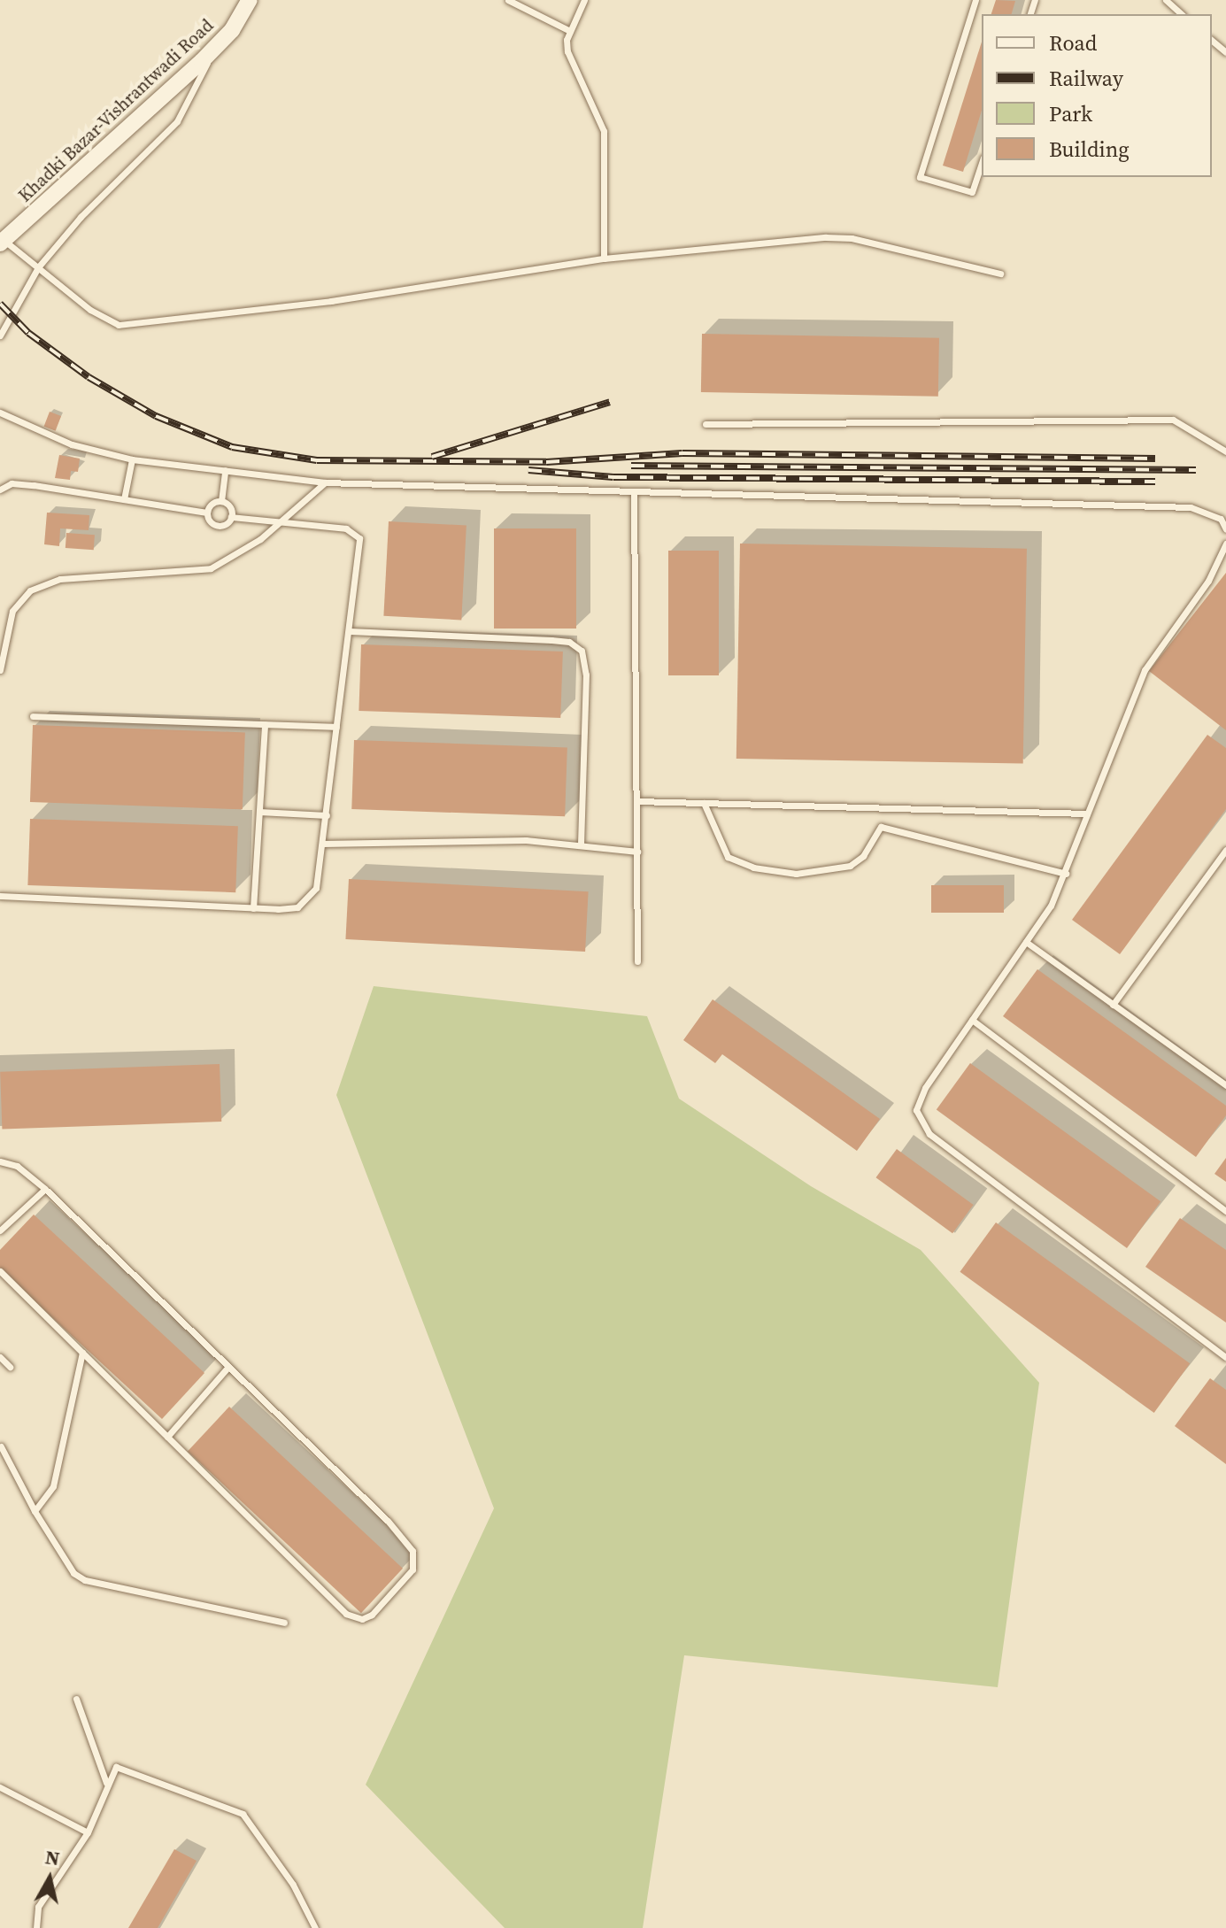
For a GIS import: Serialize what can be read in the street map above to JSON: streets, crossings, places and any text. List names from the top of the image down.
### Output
{
  "streets": {
    "street": ["Khadki Bazar-Vishrantwadi Road"]
  },
  "legend": [
    "Road",
    "Railway",
    "Park",
    "Building"
  ],
  "north": "top"
}
